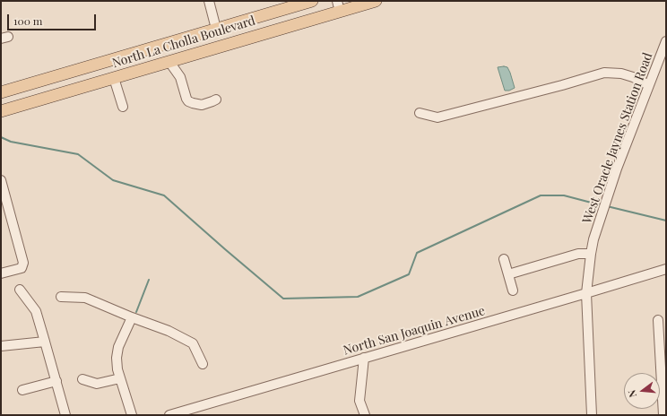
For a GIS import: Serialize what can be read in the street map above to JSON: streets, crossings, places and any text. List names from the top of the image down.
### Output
{
  "streets": {
    "main road": ["North La Cholla Boulevard"],
    "street": ["West Oracle Jaynes Station Road", "North San Joaquin Avenue"]
  },
  "crossings": [
    ["West Oracle Jaynes Station Road", "North San Joaquin Avenue"]
  ],
  "scale_bar": "100 m",
  "north": "left"
}
